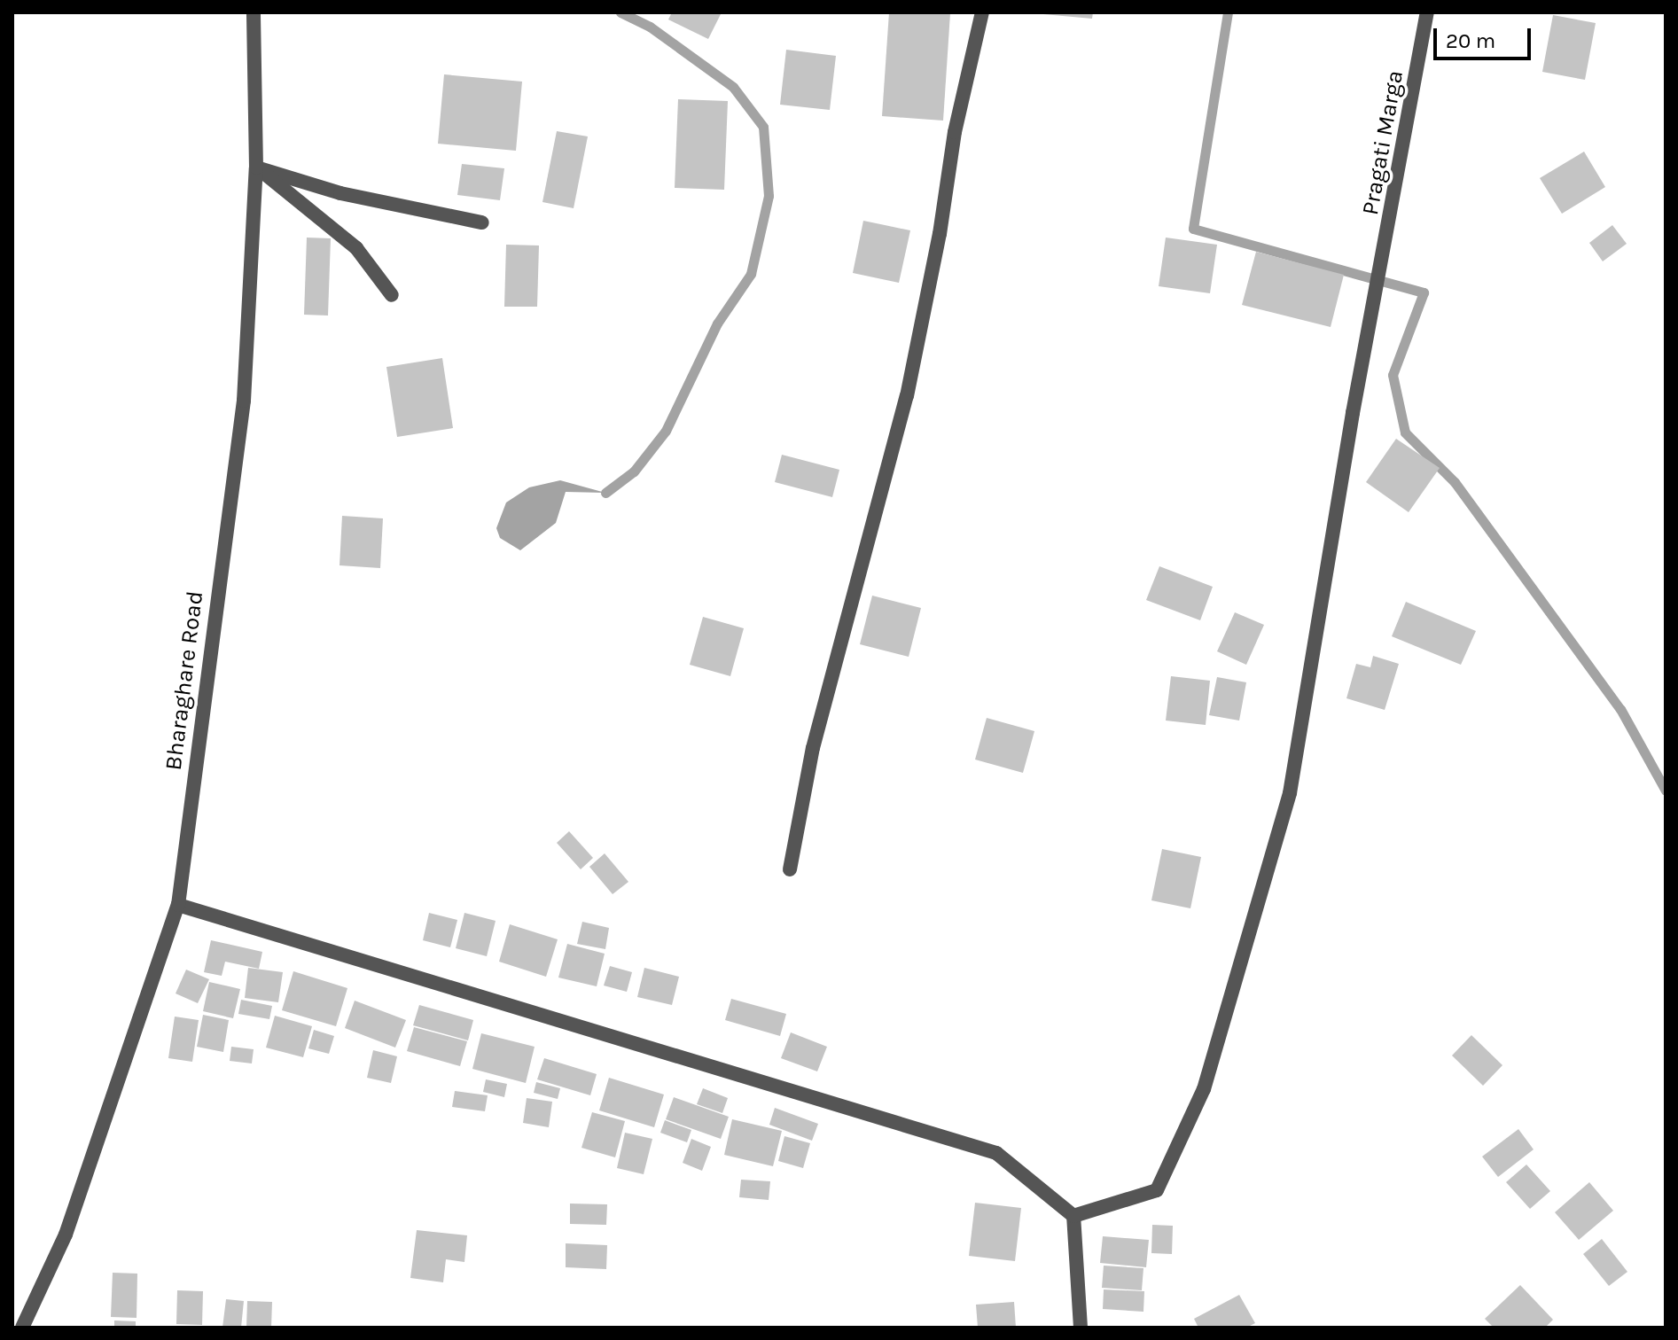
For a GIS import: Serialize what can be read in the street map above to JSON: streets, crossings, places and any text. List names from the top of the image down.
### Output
{
  "streets": {
    "street": ["Pragati Marga", "Bharaghare Road"]
  },
  "scale_bar": "20 m"
}
